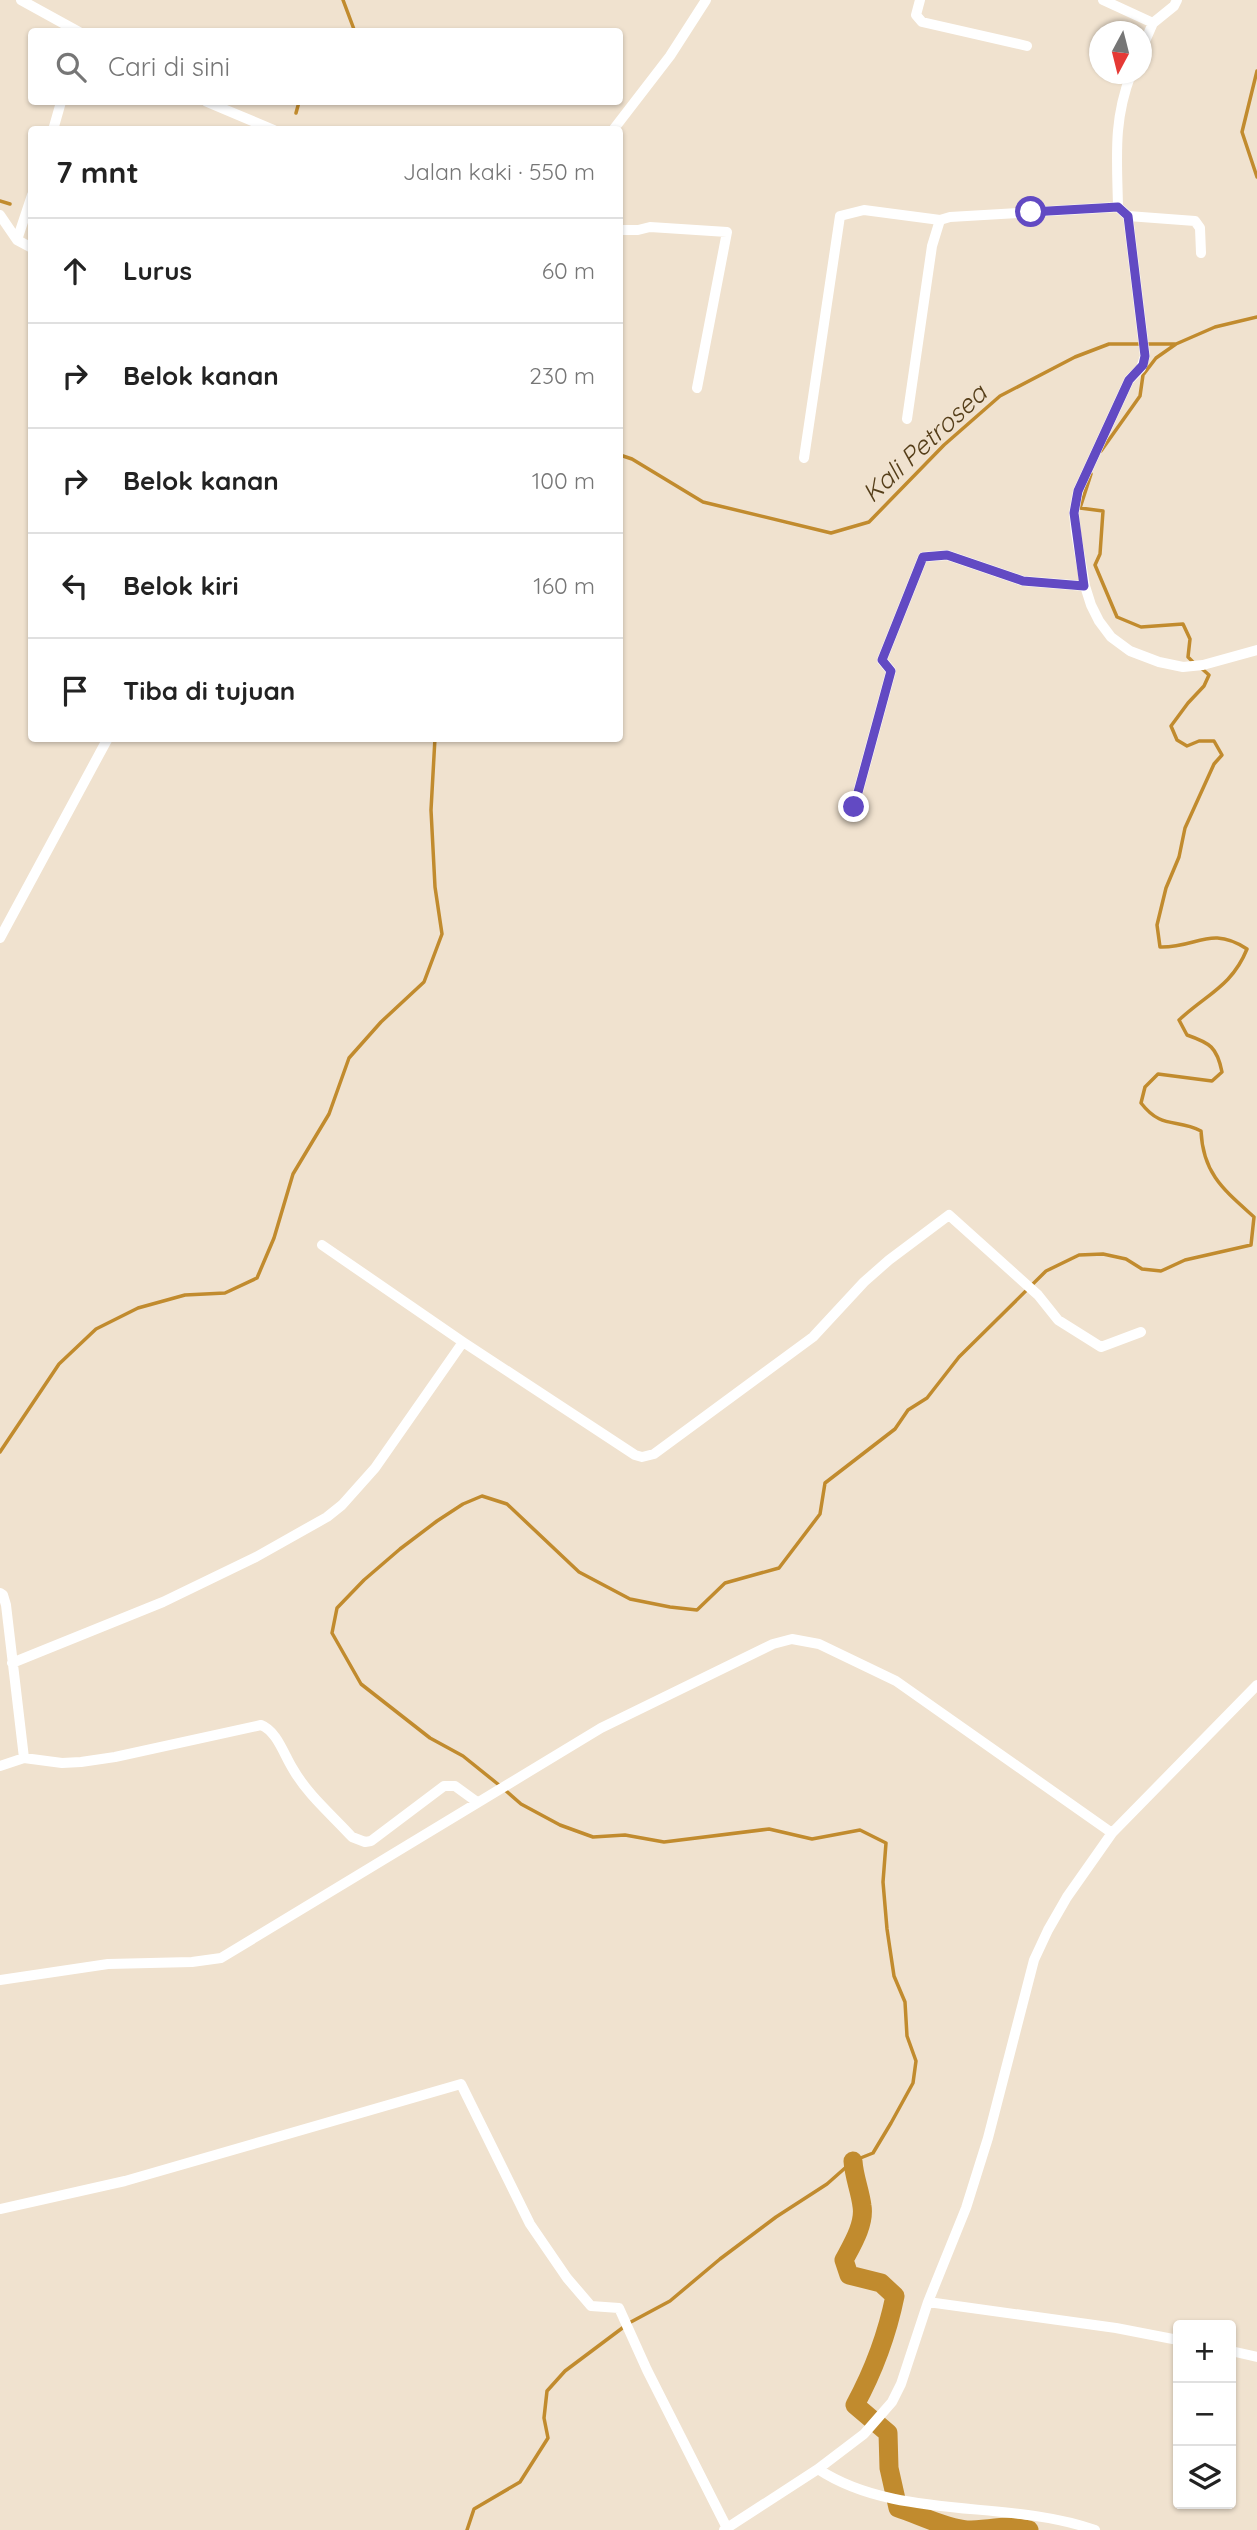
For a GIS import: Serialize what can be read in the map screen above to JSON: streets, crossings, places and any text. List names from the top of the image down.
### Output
{
  "water": ["Kali Petrosea"],
  "north": "bottom",
  "page": {
    "search": "Cari di sini",
    "heading": ["7 mnt", "Jalan kaki · 550 m"],
    "list": [
      ["Lurus", "60 m"],
      ["Belok kanan", "230 m"],
      ["Belok kanan", "100 m"],
      ["Belok kiri", "160 m"],
      "Tiba di tujuan"
    ],
    "map_buttons": ["+", "−"]
  }
}
